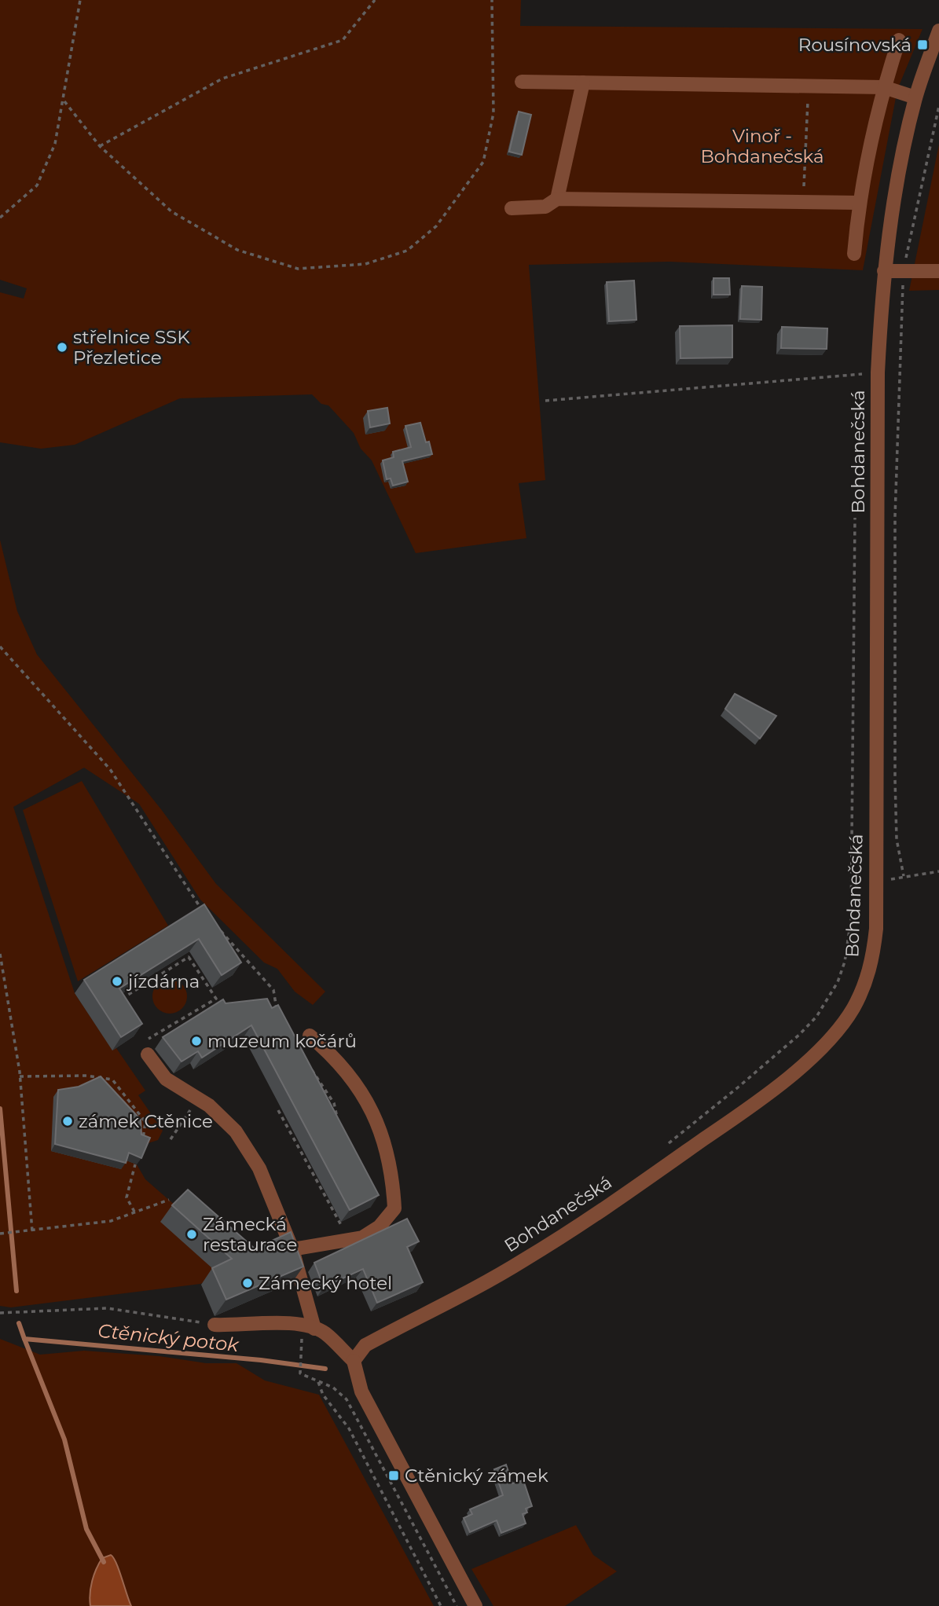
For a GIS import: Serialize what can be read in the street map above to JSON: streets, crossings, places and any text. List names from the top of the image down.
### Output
{
  "streets": {
    "street": ["Bohdanečská"]
  },
  "water": ["Ctěnický potok"],
  "parks": ["Vinoř - Bohdanečská"],
  "places": {
    "transit": ["Rousínovská", "Ctěnický zámek"],
    "other": [
      "střelnice SSK Přezletice",
      "jízdárna",
      "muzeum kočárů",
      "zámek Ctěnice",
      "Zámecká restaurace",
      "Zámecký hotel"
    ]
  }
}
